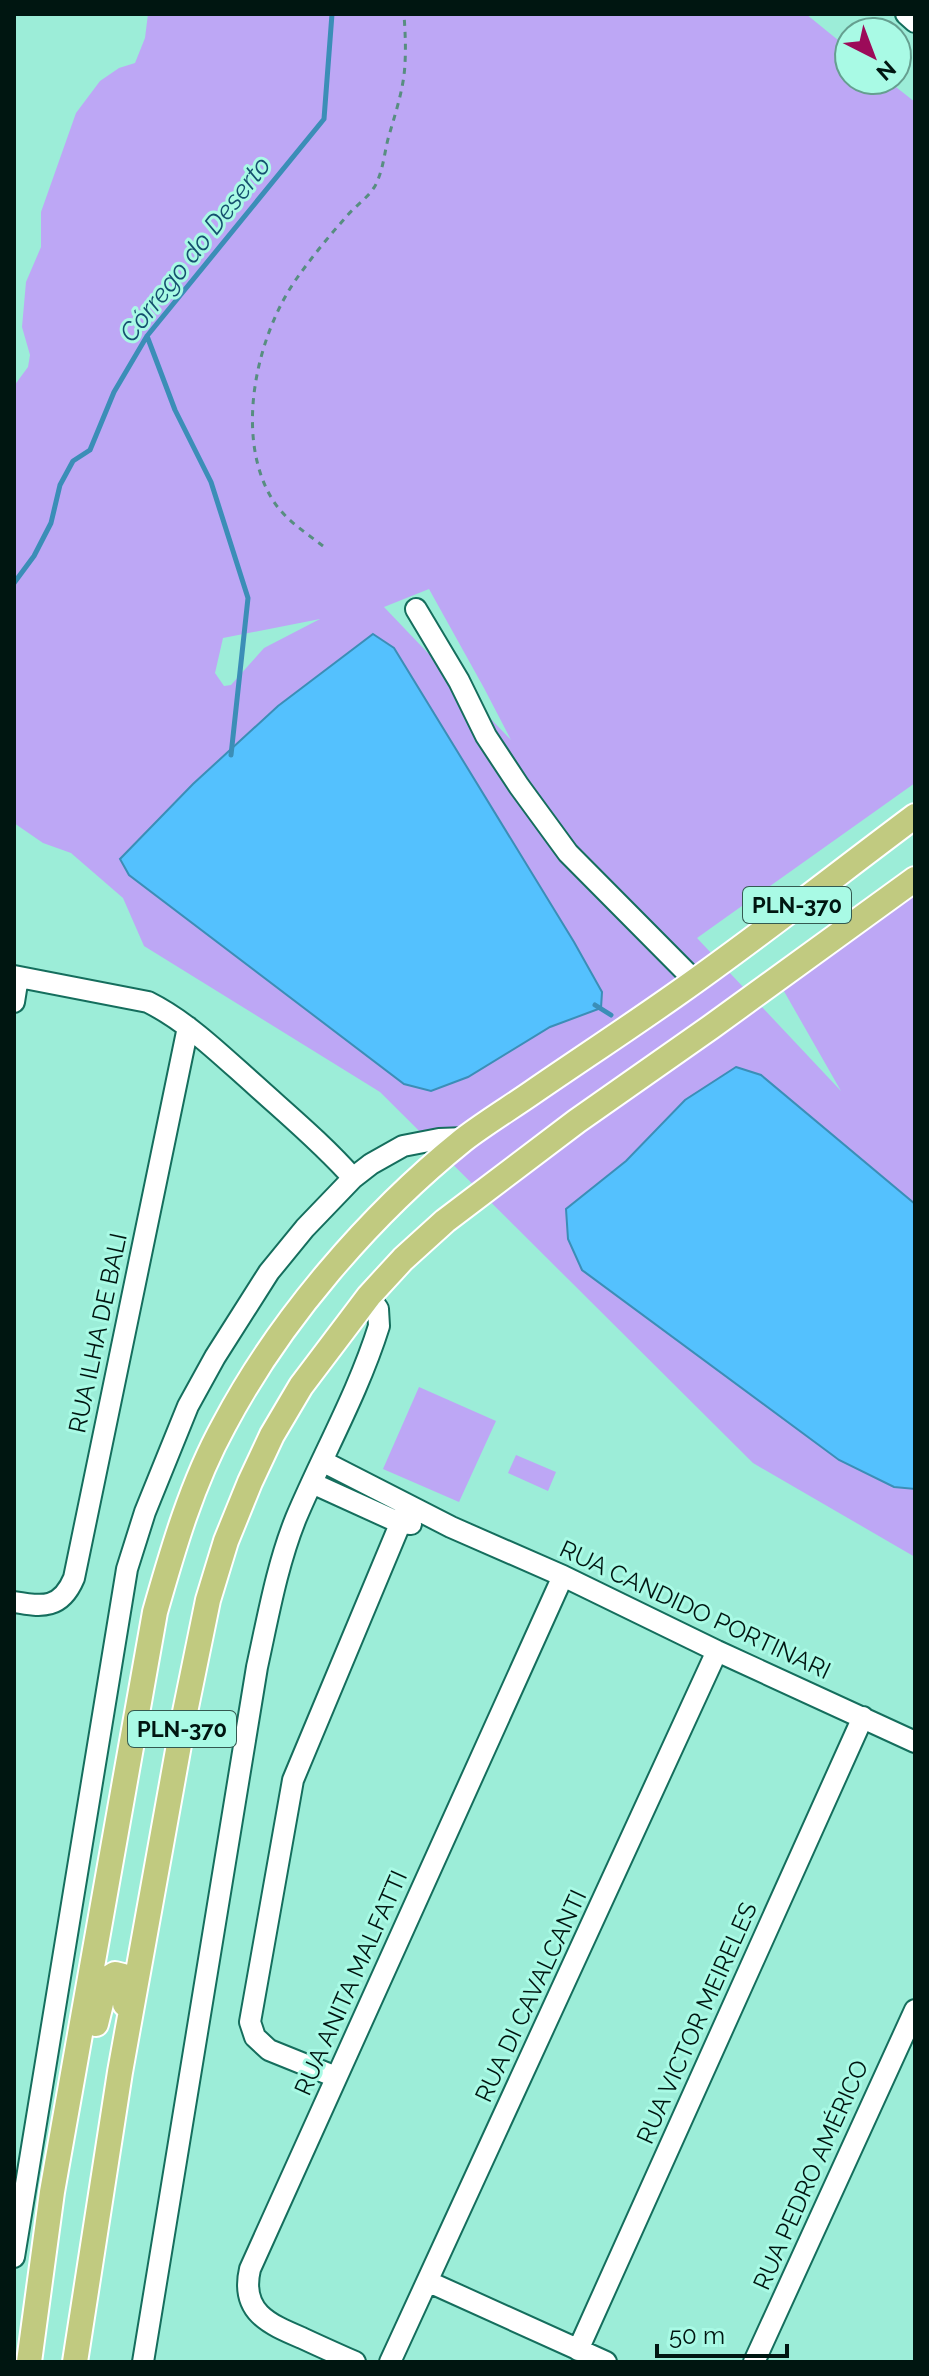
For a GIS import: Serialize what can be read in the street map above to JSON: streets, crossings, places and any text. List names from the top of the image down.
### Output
{
  "streets": {
    "main road": ["PLN-370"],
    "street": [
      "RUA ILHA DE BALI",
      "RUA CANDIDO PORTINARI",
      "RUA ANITA MALFATTI",
      "RUA DI CAVALCANTI",
      "RUA VICTOR MEIRELES",
      "RUA PEDRO AMÉRICO"
    ]
  },
  "crossings": [
    ["RUA CANDIDO PORTINARI", "RUA ANITA MALFATTI"],
    ["RUA CANDIDO PORTINARI", "RUA DI CAVALCANTI"],
    ["RUA CANDIDO PORTINARI", "RUA VICTOR MEIRELES"]
  ],
  "water": ["Córrego do Deserto"],
  "scale_bar": "50 m",
  "north": "bottom right"
}
